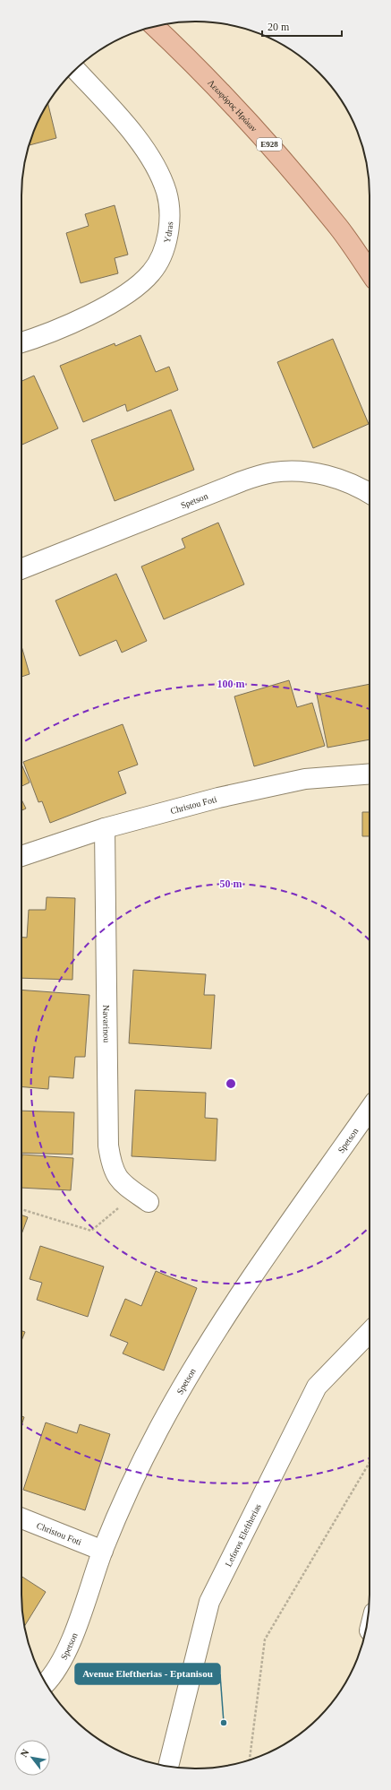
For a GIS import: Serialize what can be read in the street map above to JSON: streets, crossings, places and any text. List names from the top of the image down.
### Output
{
  "streets": {
    "main road": ["Λεωφόρος Ηρώων", "E928"],
    "street": [
      "Ydras",
      "Spetson",
      "Christou Foti",
      "Navarinou",
      "Leforos Eleftherias"
    ]
  },
  "crossings": [
    ["Spetson", "Christou Foti"],
    ["Christou Foti", "Navarinou"]
  ],
  "places": ["Avenue Eleftherias - Eptanisou"],
  "scale_bar": "20 m",
  "north": "top left",
  "rings": ["100 m", "50 m"]
}
